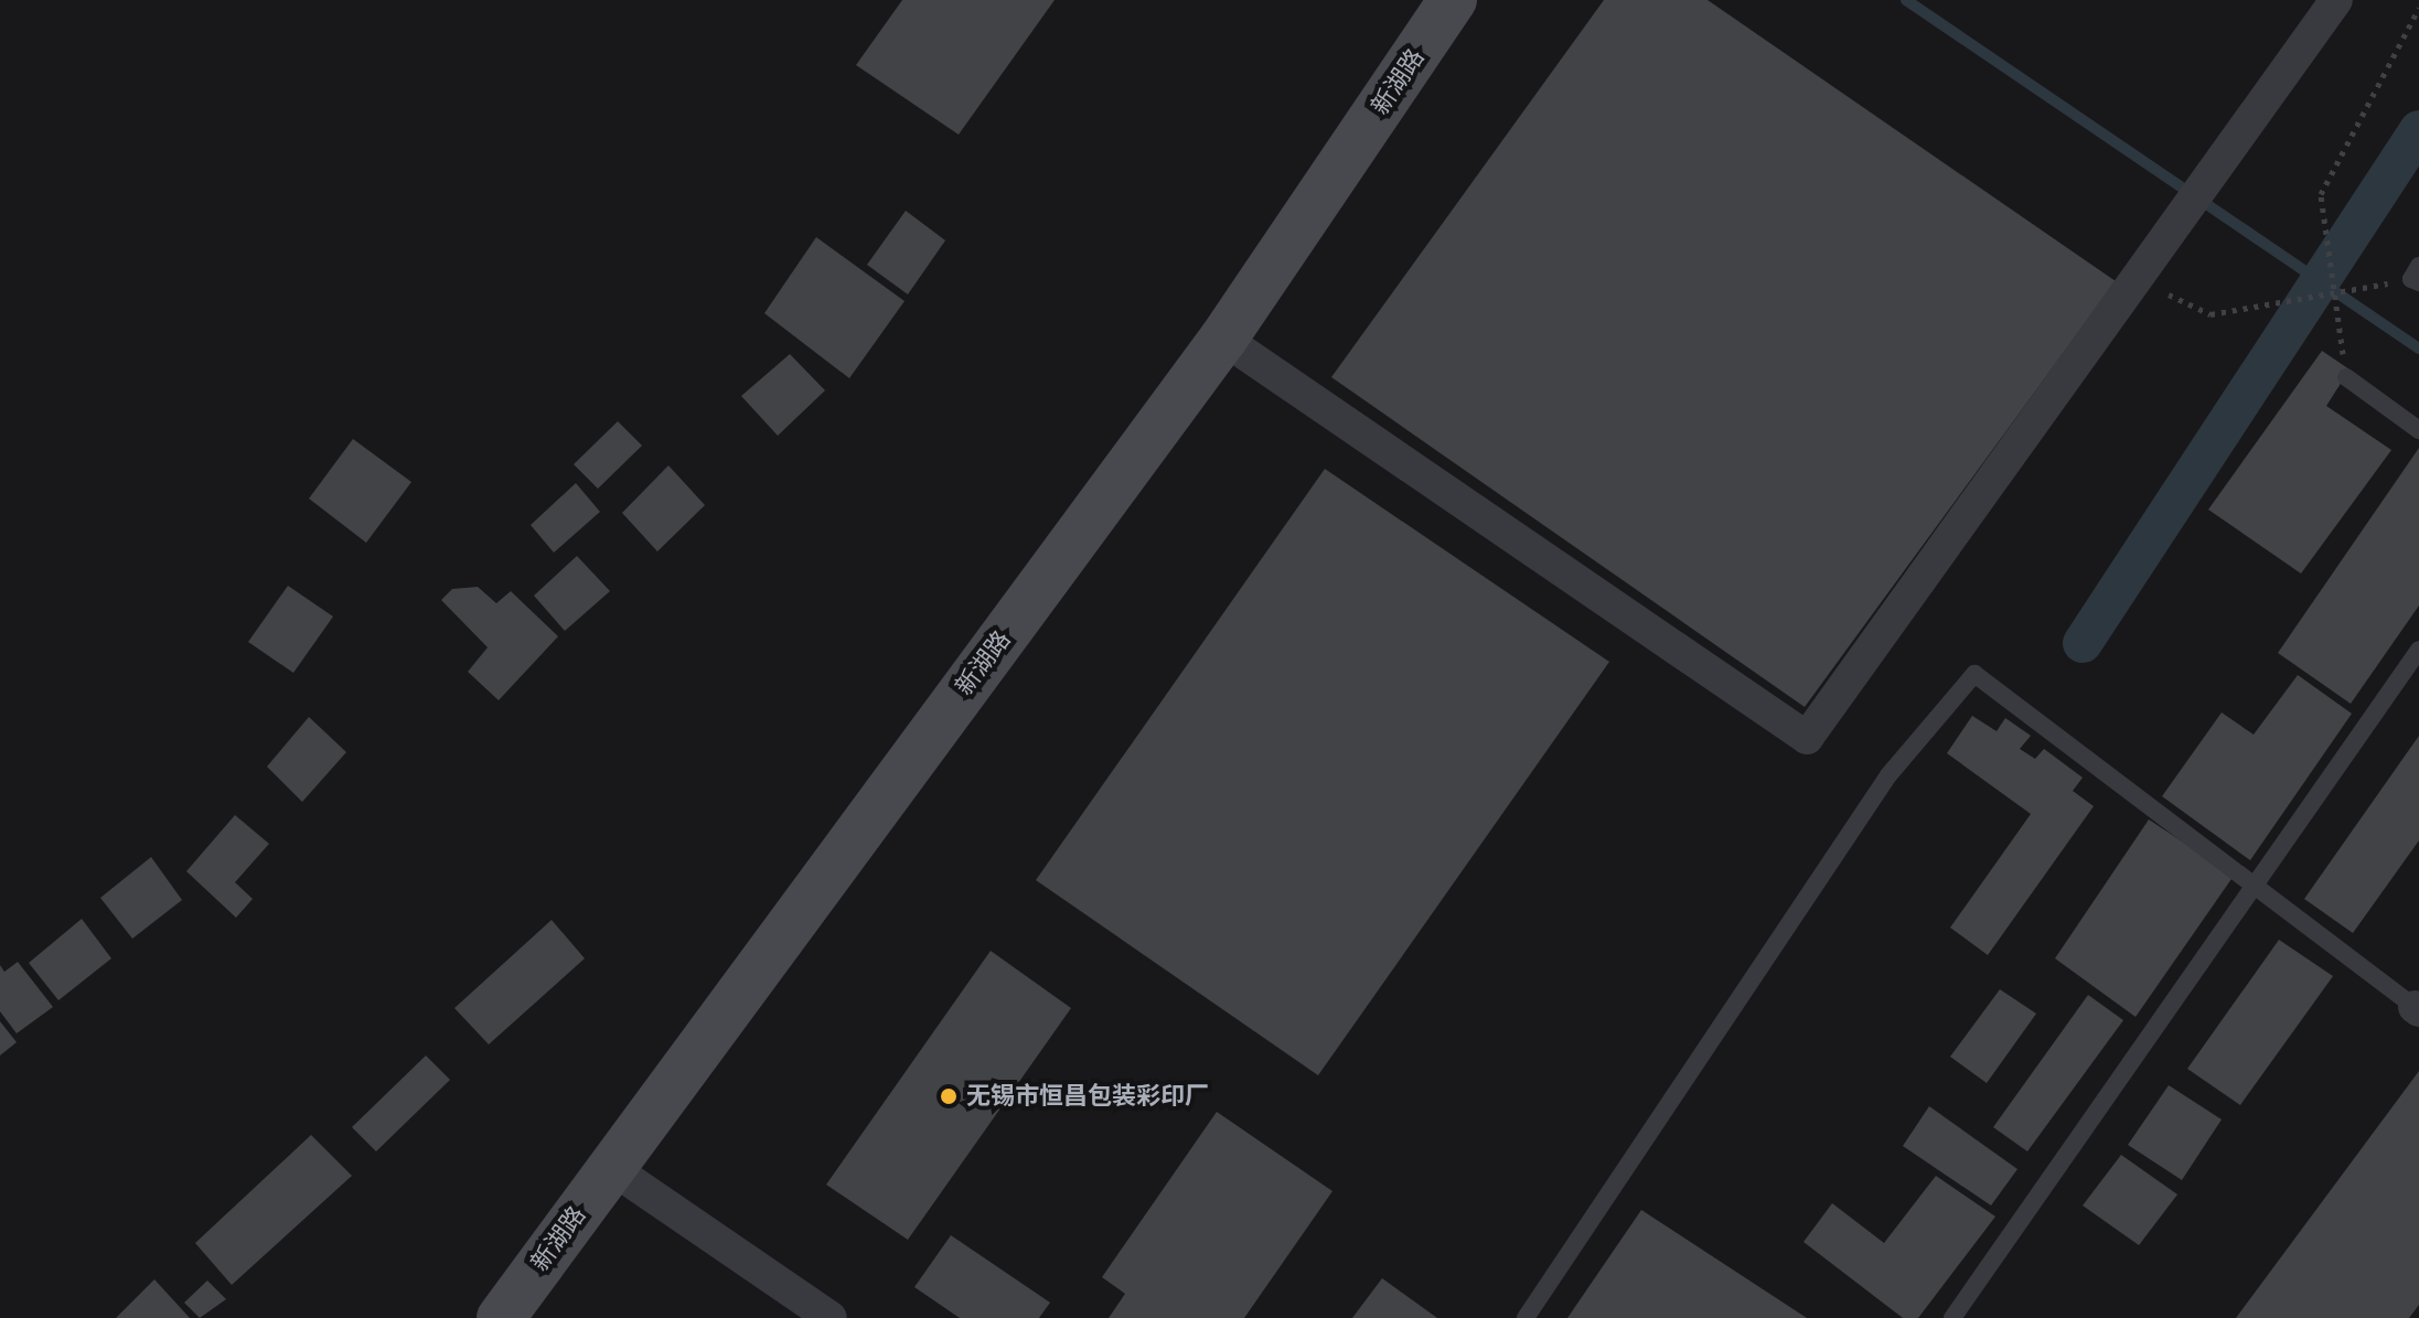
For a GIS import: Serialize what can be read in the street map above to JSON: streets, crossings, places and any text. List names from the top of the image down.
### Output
{
  "streets": {
    "street": ["新湖路"]
  },
  "places": ["无锡市恒昌包装彩印厂"]
}
